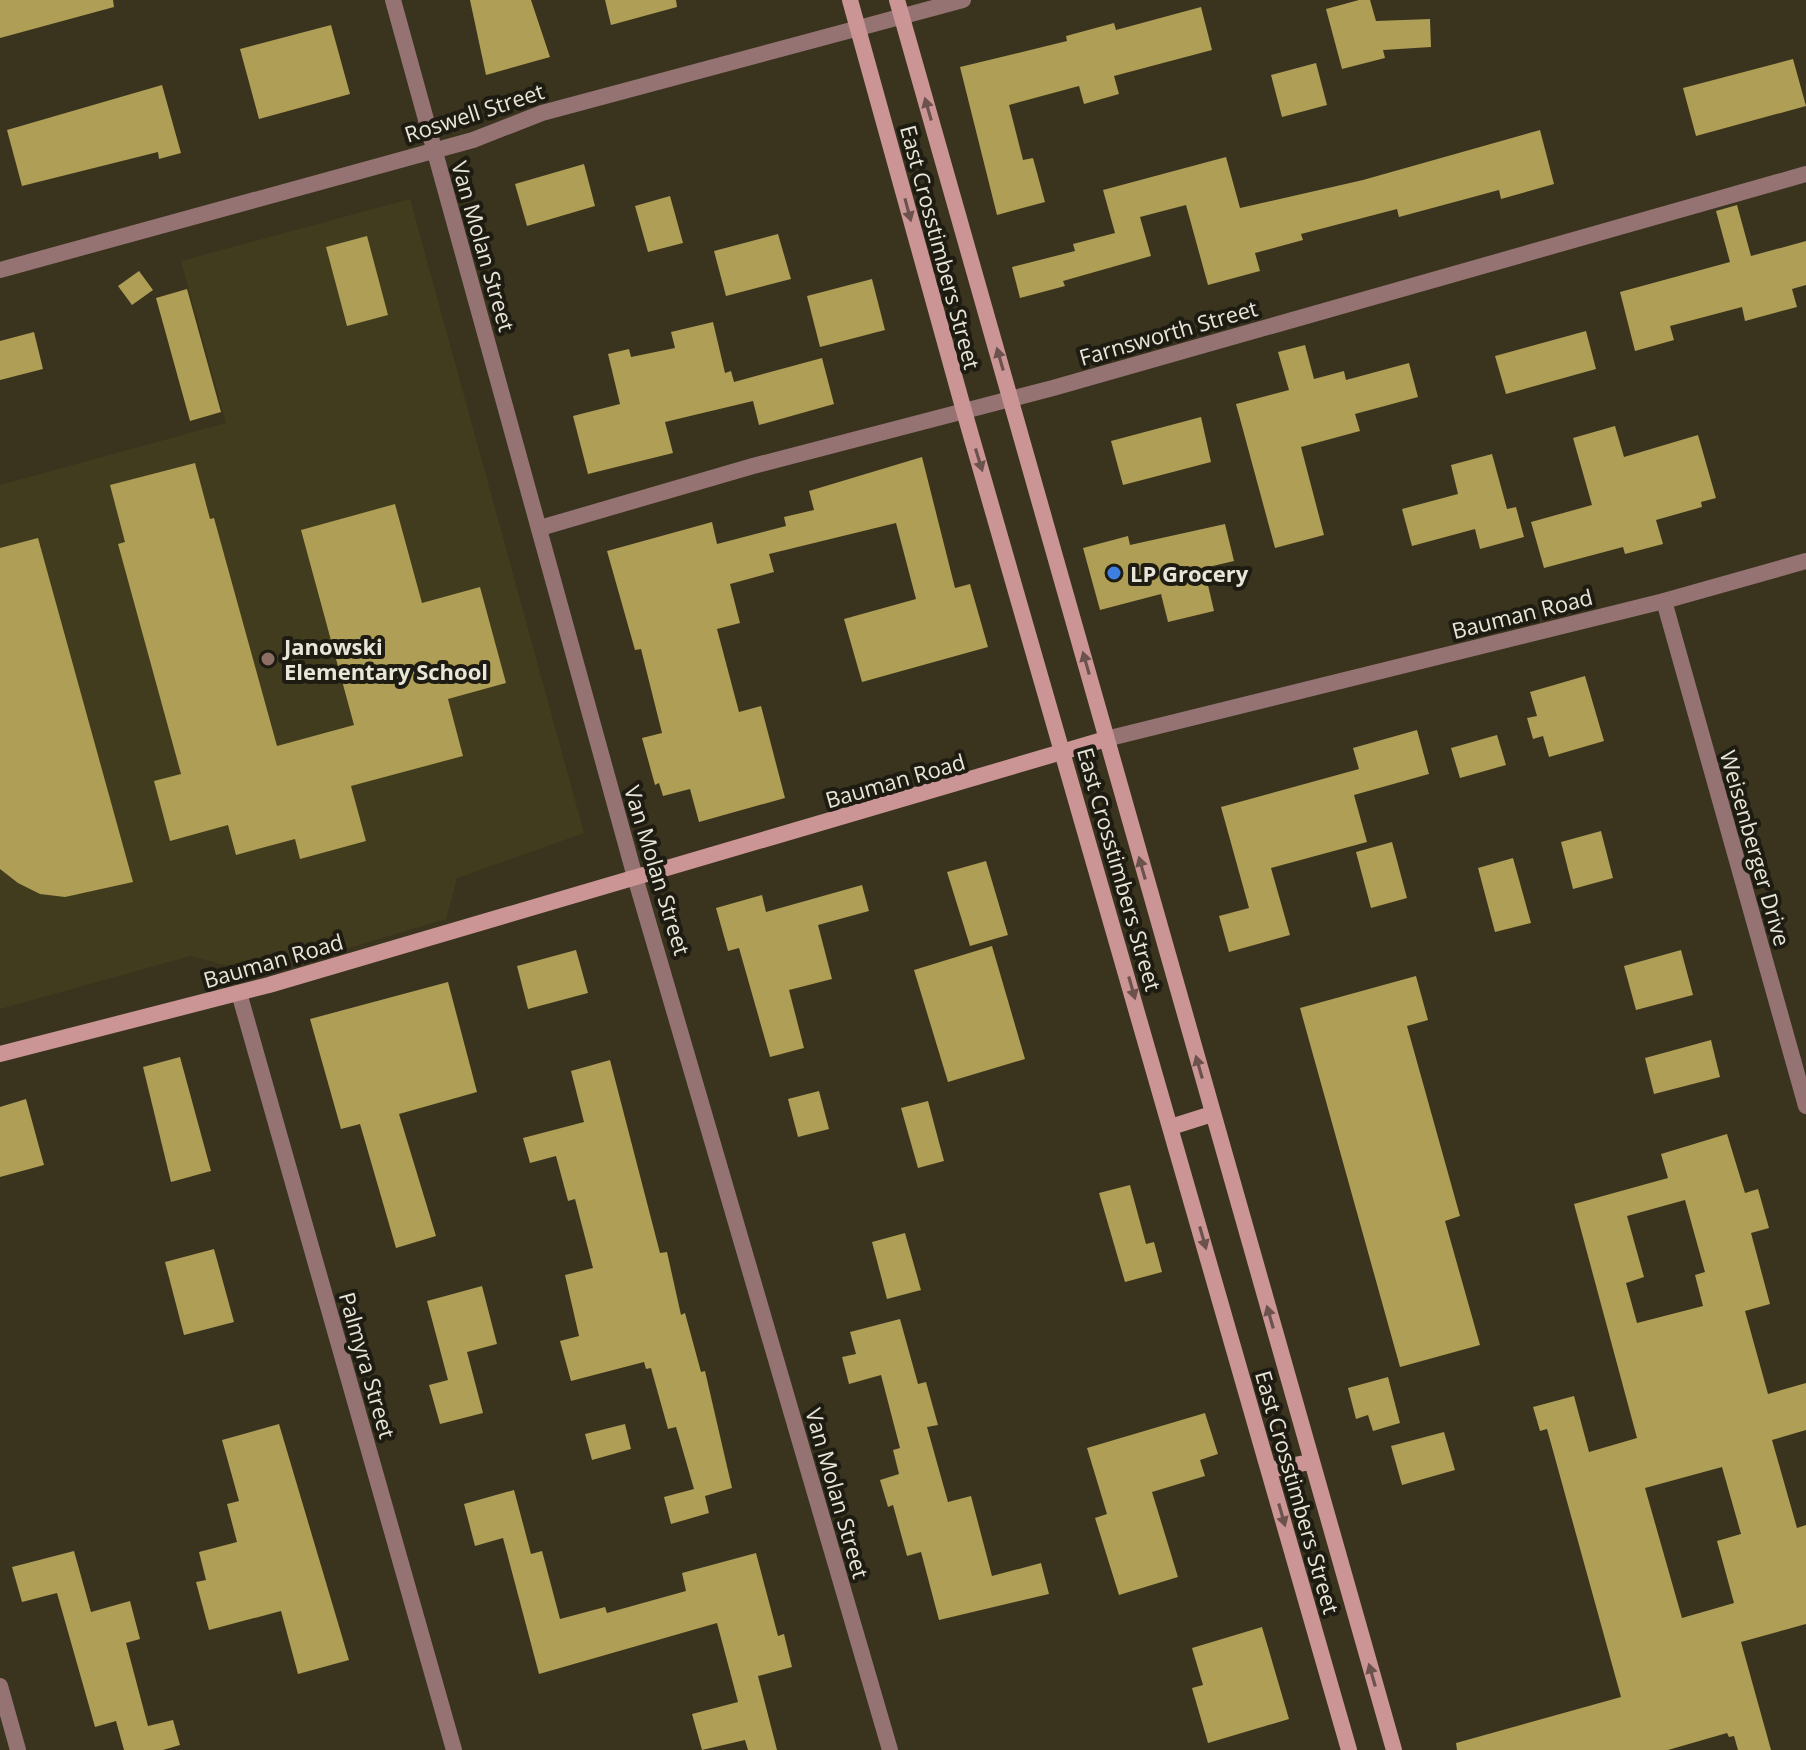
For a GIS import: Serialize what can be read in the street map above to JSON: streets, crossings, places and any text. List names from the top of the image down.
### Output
{
  "streets": {
    "main road": ["East Crosstimbers Street", "Bauman Road"],
    "street": [
      "Roswell Street",
      "Van Molan Street",
      "Farnsworth Street",
      "Weisenberger Drive",
      "Palmyra Street"
    ]
  },
  "crossings": [
    ["Roswell Street", "Van Molan Street"],
    ["Roswell Street", "East Crosstimbers Street"],
    ["Van Molan Street", "Farnsworth Street"],
    ["Van Molan Street", "Bauman Road"],
    ["East Crosstimbers Street", "Farnsworth Street"],
    ["East Crosstimbers Street", "Bauman Road"],
    ["Bauman Road", "Weisenberger Drive"],
    ["Bauman Road", "Palmyra Street"]
  ],
  "places": ["LP Grocery", "Janowski Elementary School"]
}
